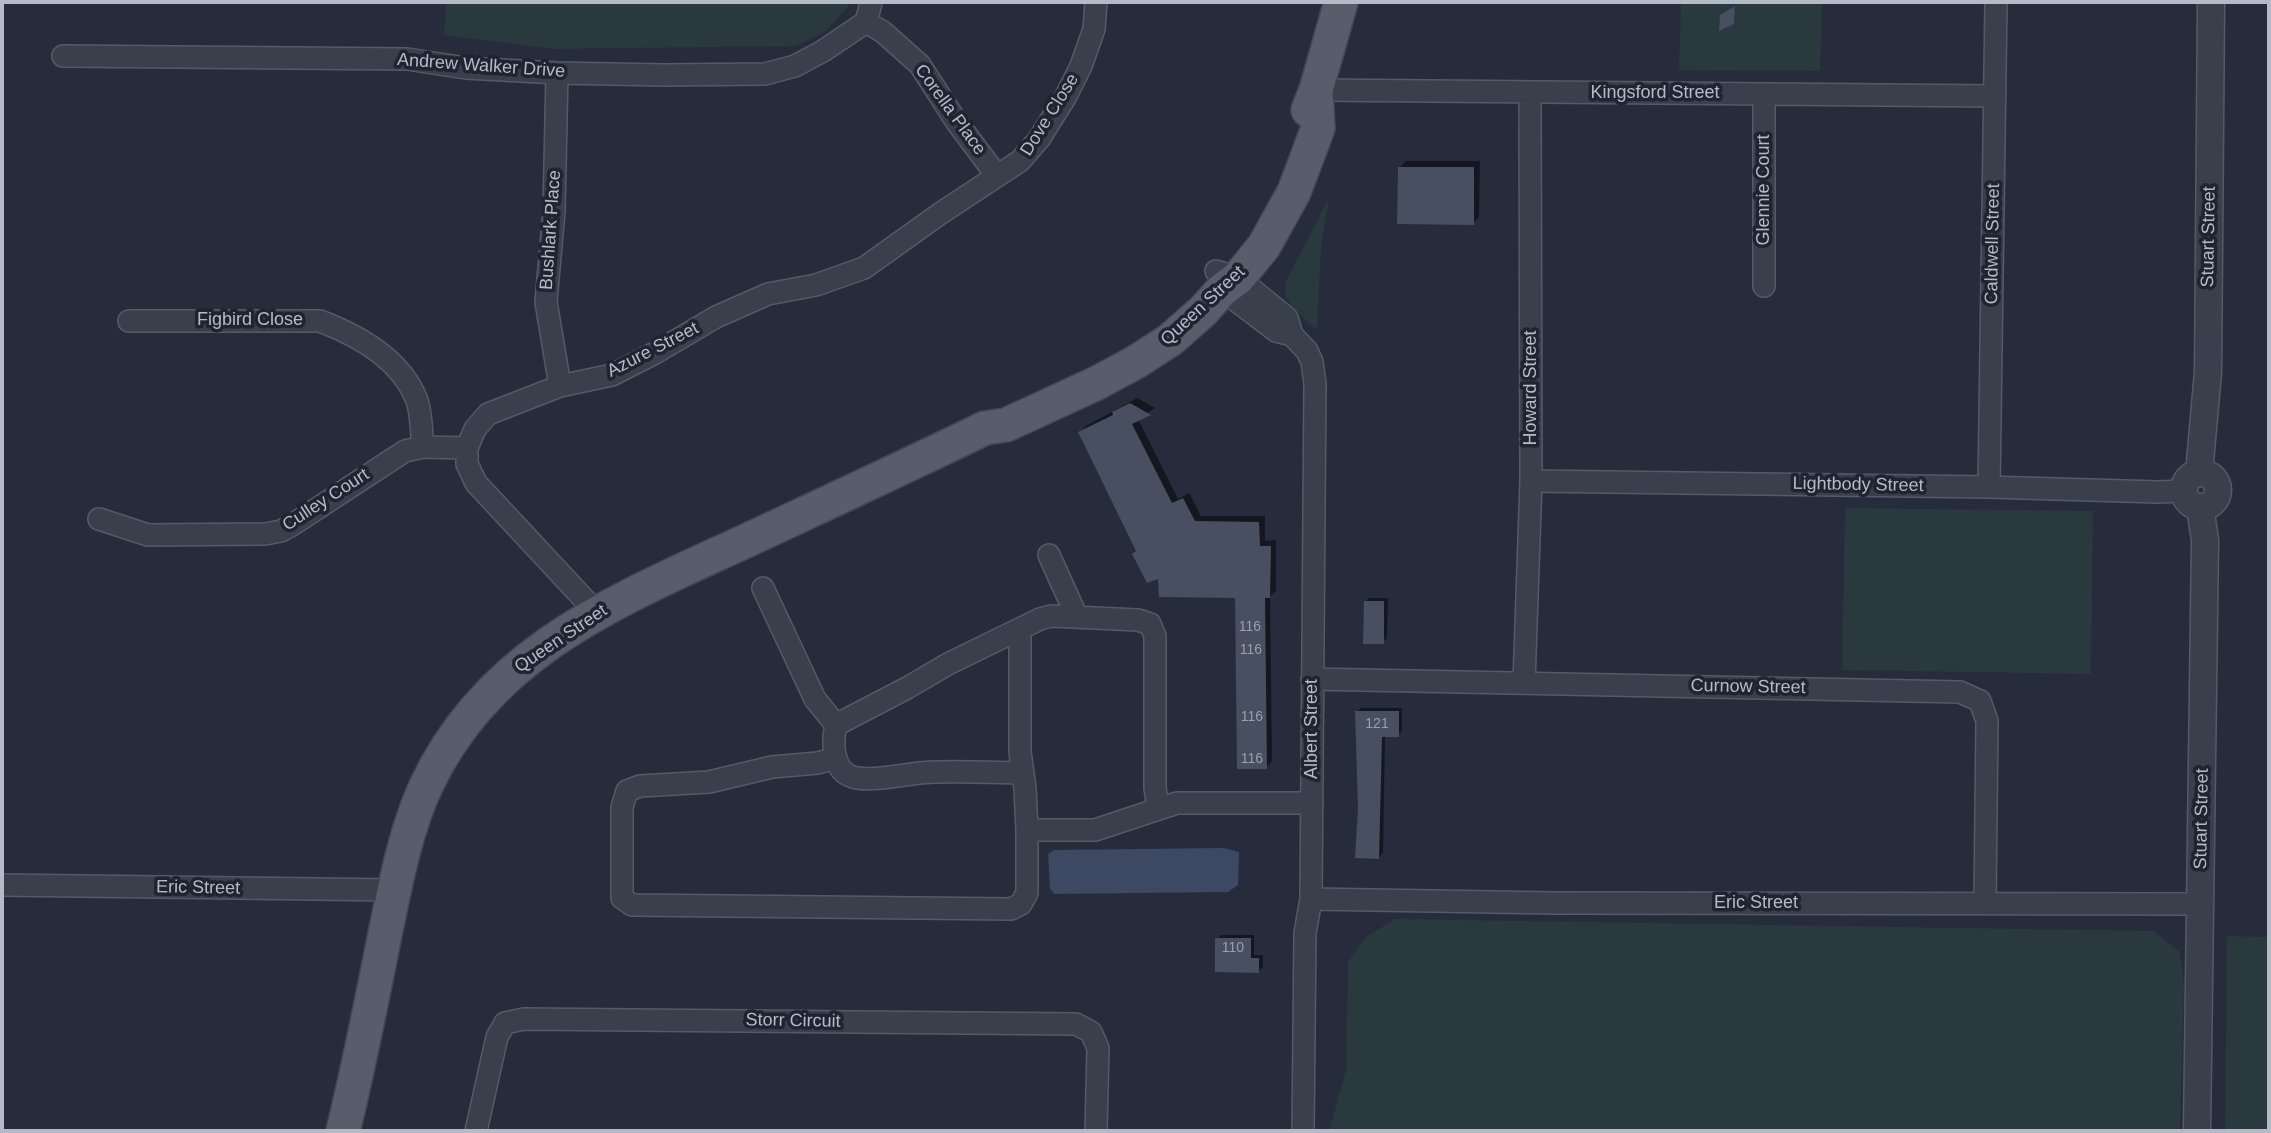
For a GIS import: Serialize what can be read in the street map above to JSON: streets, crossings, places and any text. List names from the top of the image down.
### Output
{
  "streets": {
    "main road": ["Queen Street"],
    "street": [
      "Andrew Walker Drive",
      "Kingsford Street",
      "Corella Place",
      "Dove Close",
      "Glennie Court",
      "Bushlark Place",
      "Stuart Street",
      "Caldwell Street",
      "Figbird Close",
      "Azure Street",
      "Howard Street",
      "Lightbody Street",
      "Culley Court",
      "Curnow Street",
      "Albert Street",
      "Eric Street",
      "Storr Circuit"
    ]
  },
  "crossings": [
    ["Andrew Walker Drive", "Corella Place"],
    ["Andrew Walker Drive", "Bushlark Place"],
    ["Kingsford Street", "Glennie Court"],
    ["Kingsford Street", "Caldwell Street"],
    ["Kingsford Street", "Queen Street"],
    ["Kingsford Street", "Howard Street"],
    ["Corella Place", "Dove Close"],
    ["Corella Place", "Azure Street"],
    ["Dove Close", "Azure Street"],
    ["Bushlark Place", "Azure Street"],
    ["Stuart Street", "Lightbody Street"],
    ["Stuart Street", "Eric Street"],
    ["Caldwell Street", "Lightbody Street"],
    ["Queen Street", "Albert Street"],
    ["Queen Street", "Eric Street"],
    ["Figbird Close", "Culley Court"],
    ["Azure Street", "Culley Court"],
    ["Howard Street", "Lightbody Street"],
    ["Howard Street", "Curnow Street"],
    ["Curnow Street", "Albert Street"],
    ["Curnow Street", "Eric Street"],
    ["Albert Street", "Eric Street"]
  ],
  "house_numbers": [
    "116",
    "116",
    "116",
    "121",
    "116",
    "110"
  ]
}
